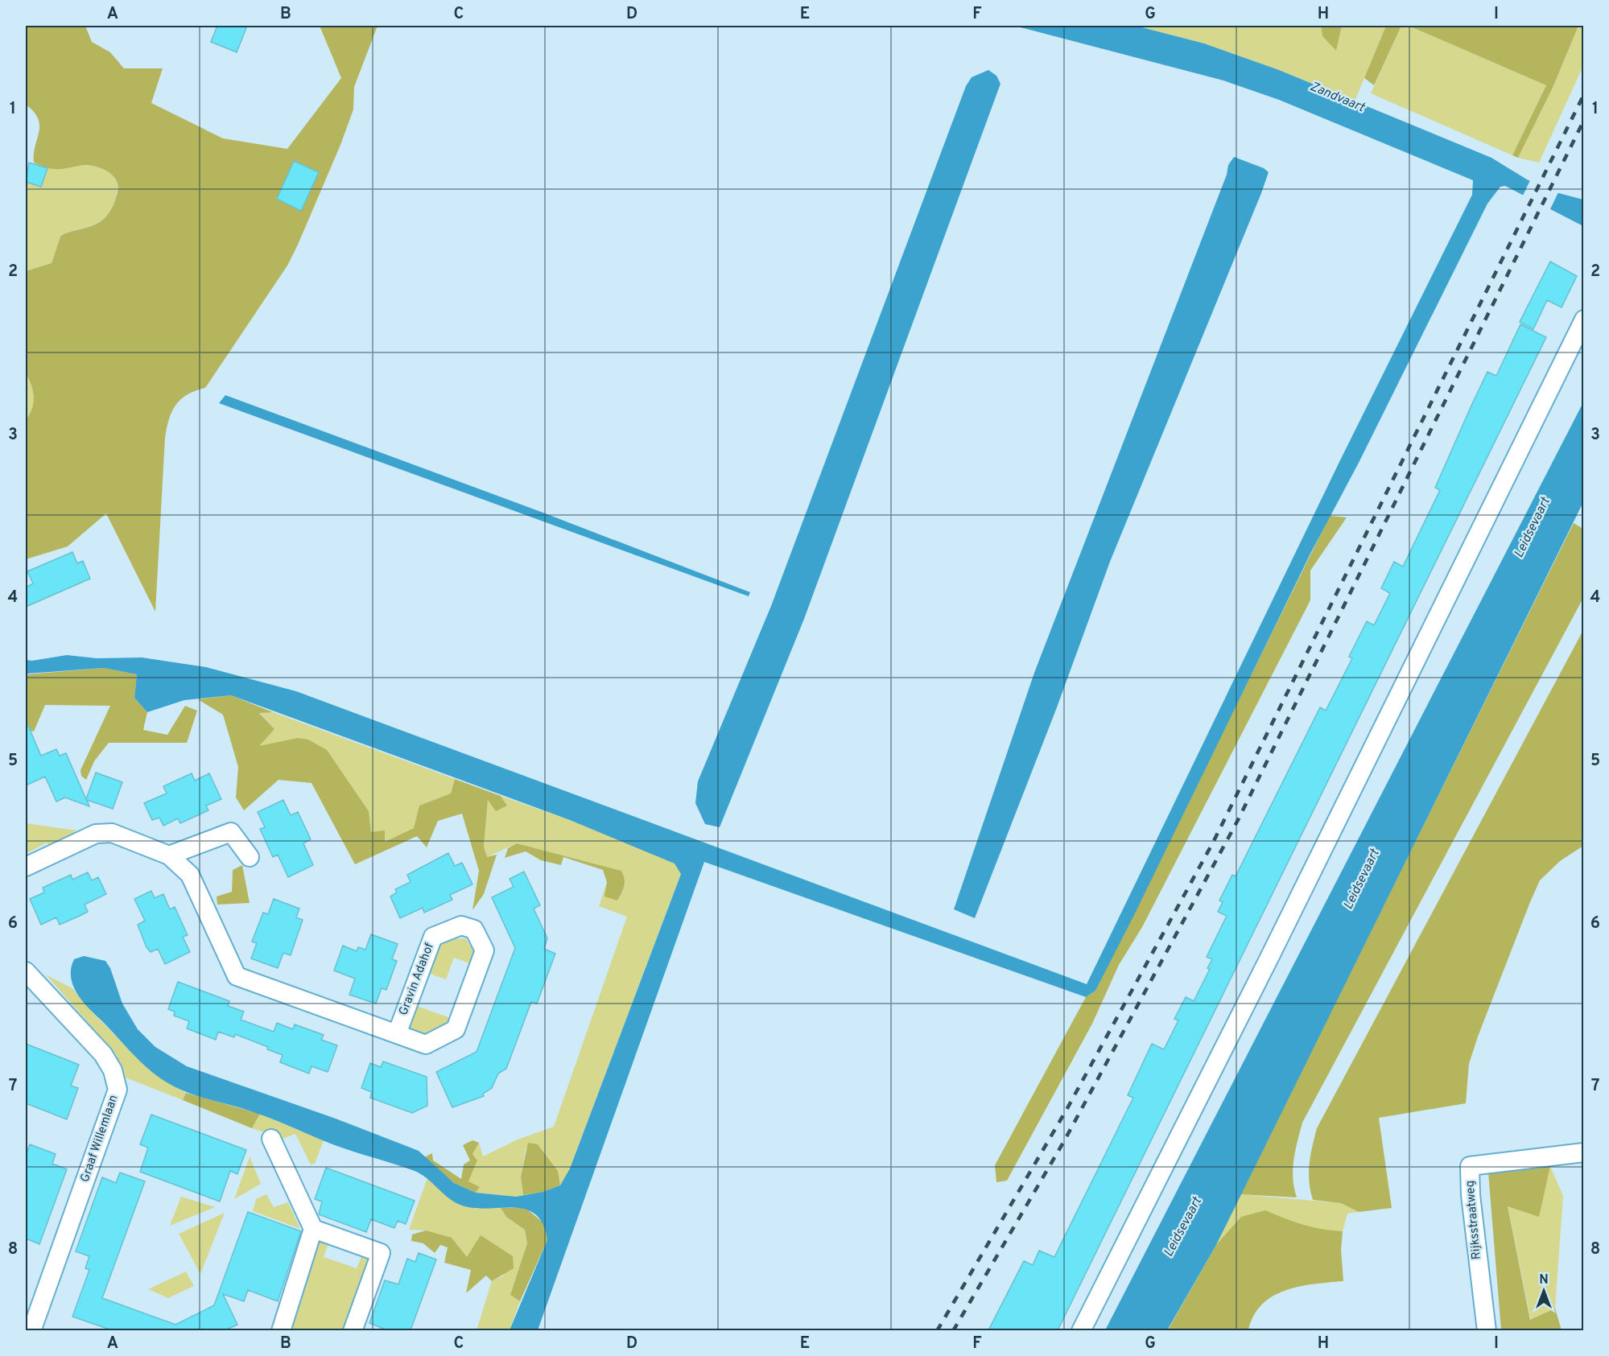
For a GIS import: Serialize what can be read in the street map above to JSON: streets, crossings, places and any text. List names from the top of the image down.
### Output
{
  "streets": {
    "street": ["Gravin Adahof", "Graaf Willemlaan", "Rijksstraatweg"]
  },
  "water": ["Zandvaart", "Leidsevaart"],
  "north": "top",
  "grid": {
    "columns": [
      "A",
      "B",
      "C",
      "D",
      "E",
      "F",
      "G",
      "H",
      "I"
    ],
    "rows": [
      "1",
      "2",
      "3",
      "4",
      "5",
      "6",
      "7",
      "8"
    ]
  }
}
